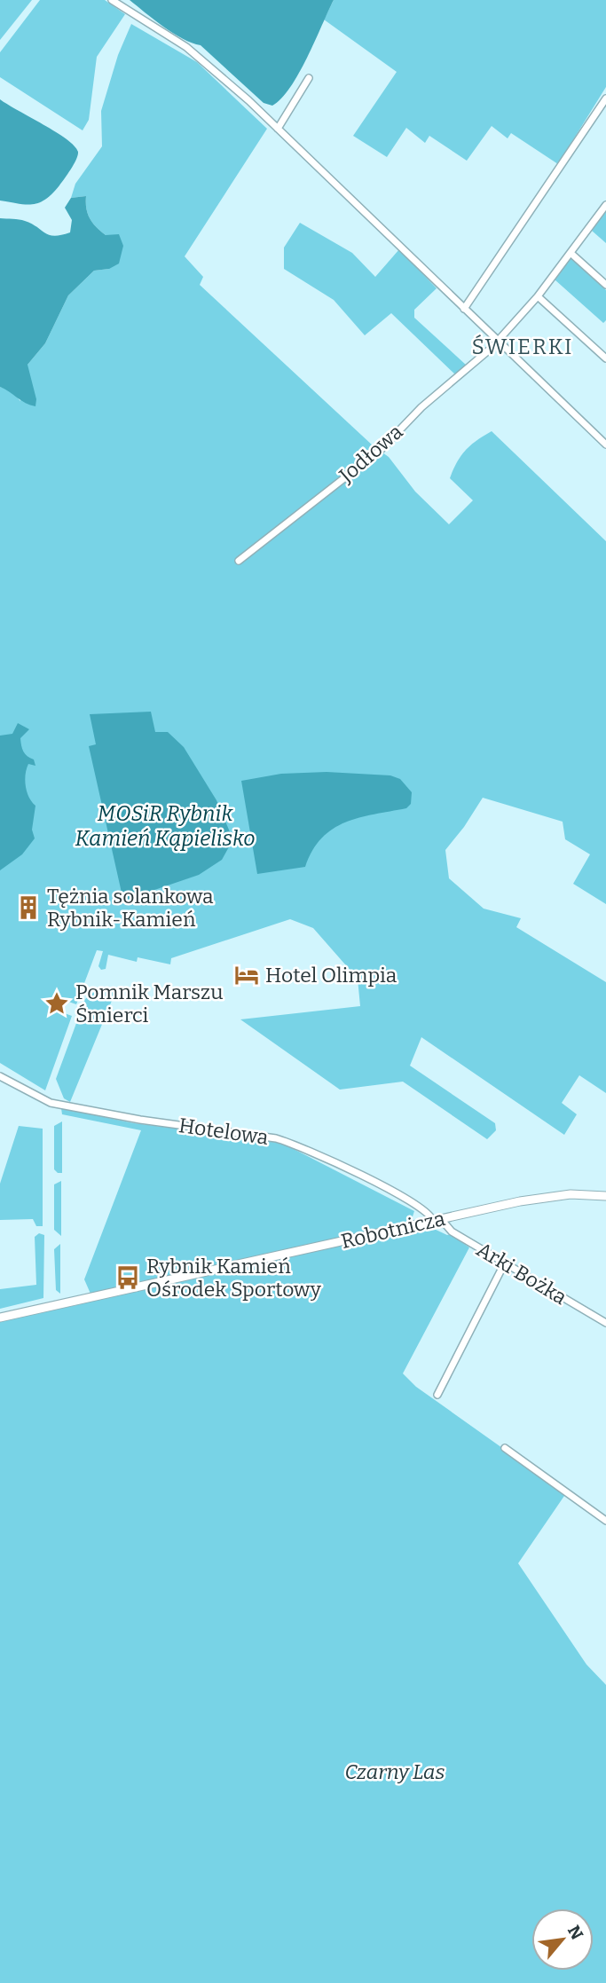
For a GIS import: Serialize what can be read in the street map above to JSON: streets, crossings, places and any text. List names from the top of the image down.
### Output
{
  "streets": {
    "street": [
      "Jodłowa",
      "Hotelowa",
      "Robotnicza",
      "Arki Bożka"
    ]
  },
  "crossings": [
    ["Hotelowa", "Robotnicza"],
    ["Hotelowa", "Arki Bożka"],
    ["Robotnicza", "Arki Bożka"]
  ],
  "districts": ["ŚWIERKI"],
  "water": ["MOSiR Rybnik Kamień Kąpielisko"],
  "parks": ["Czarny Las"],
  "places": {
    "building": ["Tężnia solankowa Rybnik-Kamień"],
    "hotel": ["Hotel Olimpia"],
    "place": ["Pomnik Marszu Śmierci"],
    "bus stop": ["Rybnik Kamień Ośrodek Sportowy"]
  },
  "north": "top right"
}
